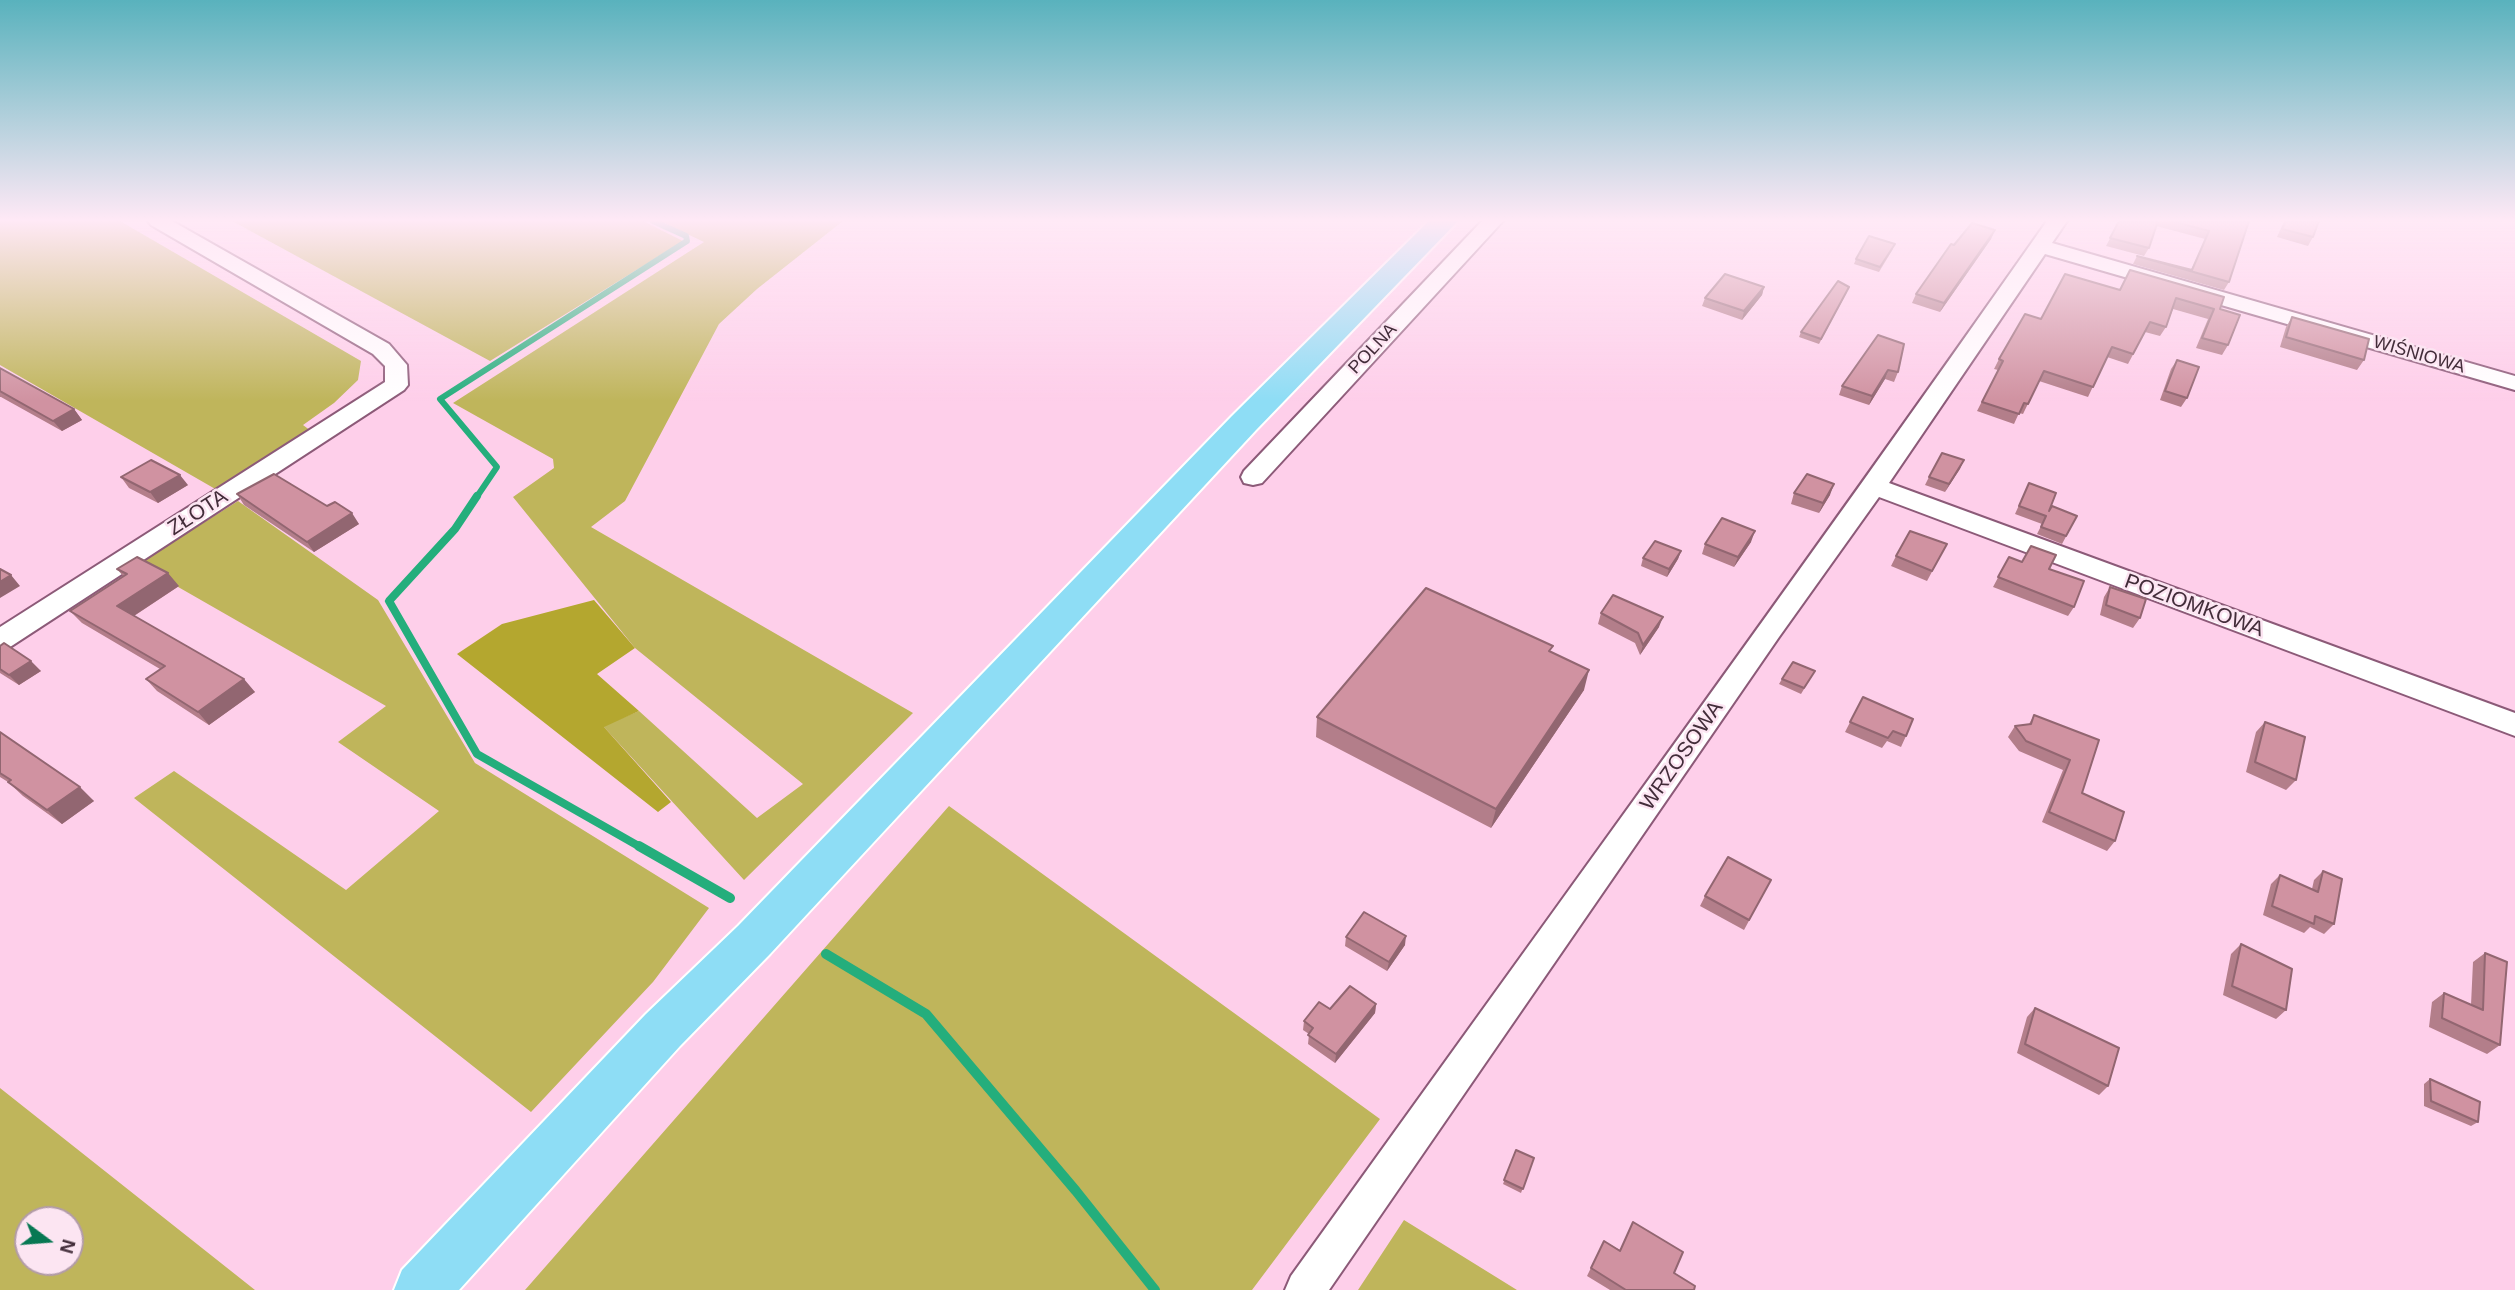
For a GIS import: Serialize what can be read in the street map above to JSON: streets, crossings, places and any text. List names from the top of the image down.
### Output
{
  "streets": {
    "street": [
      "POLNA",
      "WIŚNIOWA",
      "ZŁOTA",
      "POZIOMKOWA",
      "WRZOSOWA"
    ]
  },
  "crossings": [
    ["POZIOMKOWA", "WRZOSOWA"]
  ],
  "north": "right"
}
